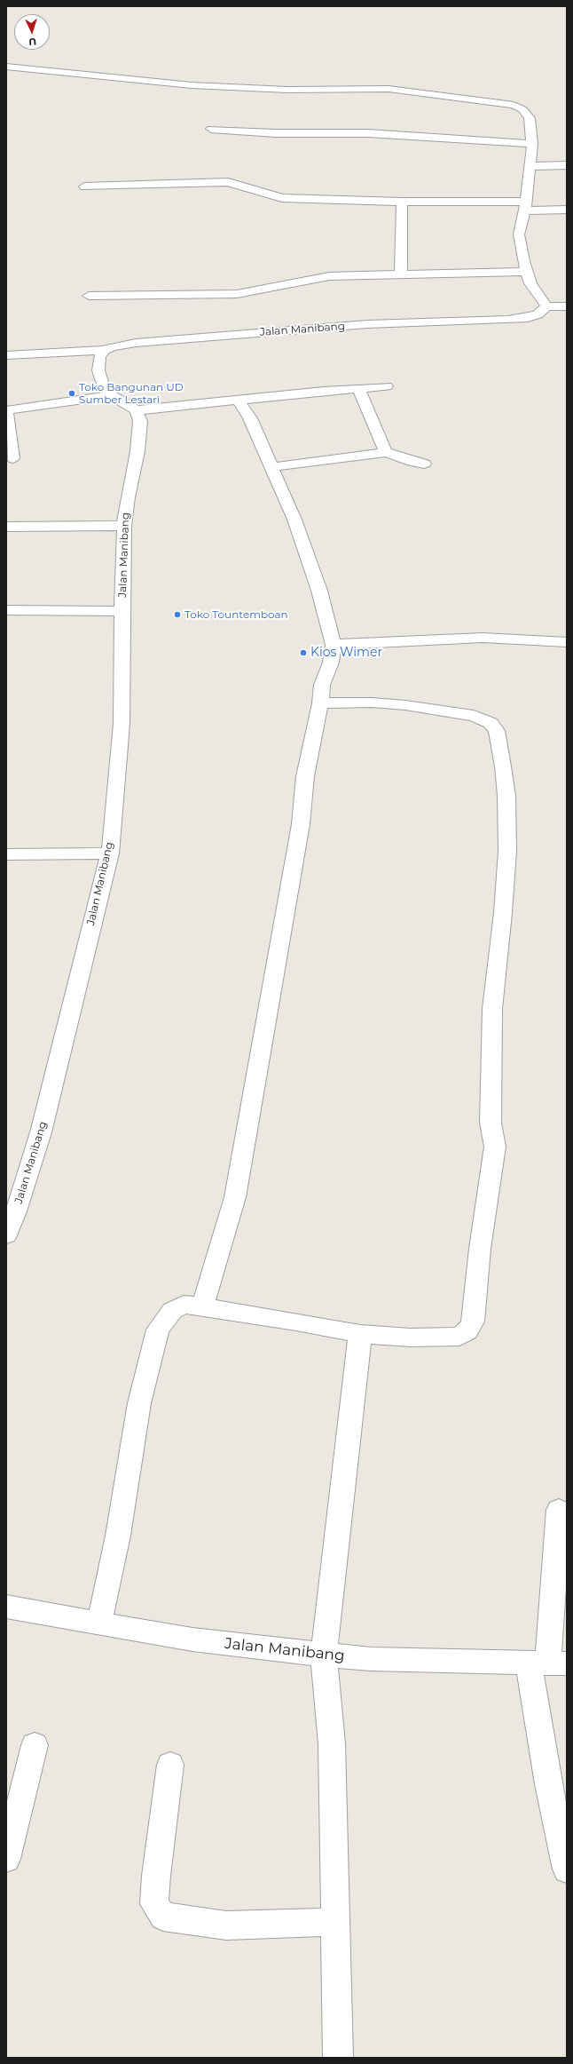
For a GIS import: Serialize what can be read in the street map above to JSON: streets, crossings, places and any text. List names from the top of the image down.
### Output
{
  "streets": {
    "street": ["Jalan Manibang"]
  },
  "places": ["Toko Bangunan UD Sumber Lestari", "Toko Tountemboan", "Kios Wimer"],
  "north": "bottom"
}
